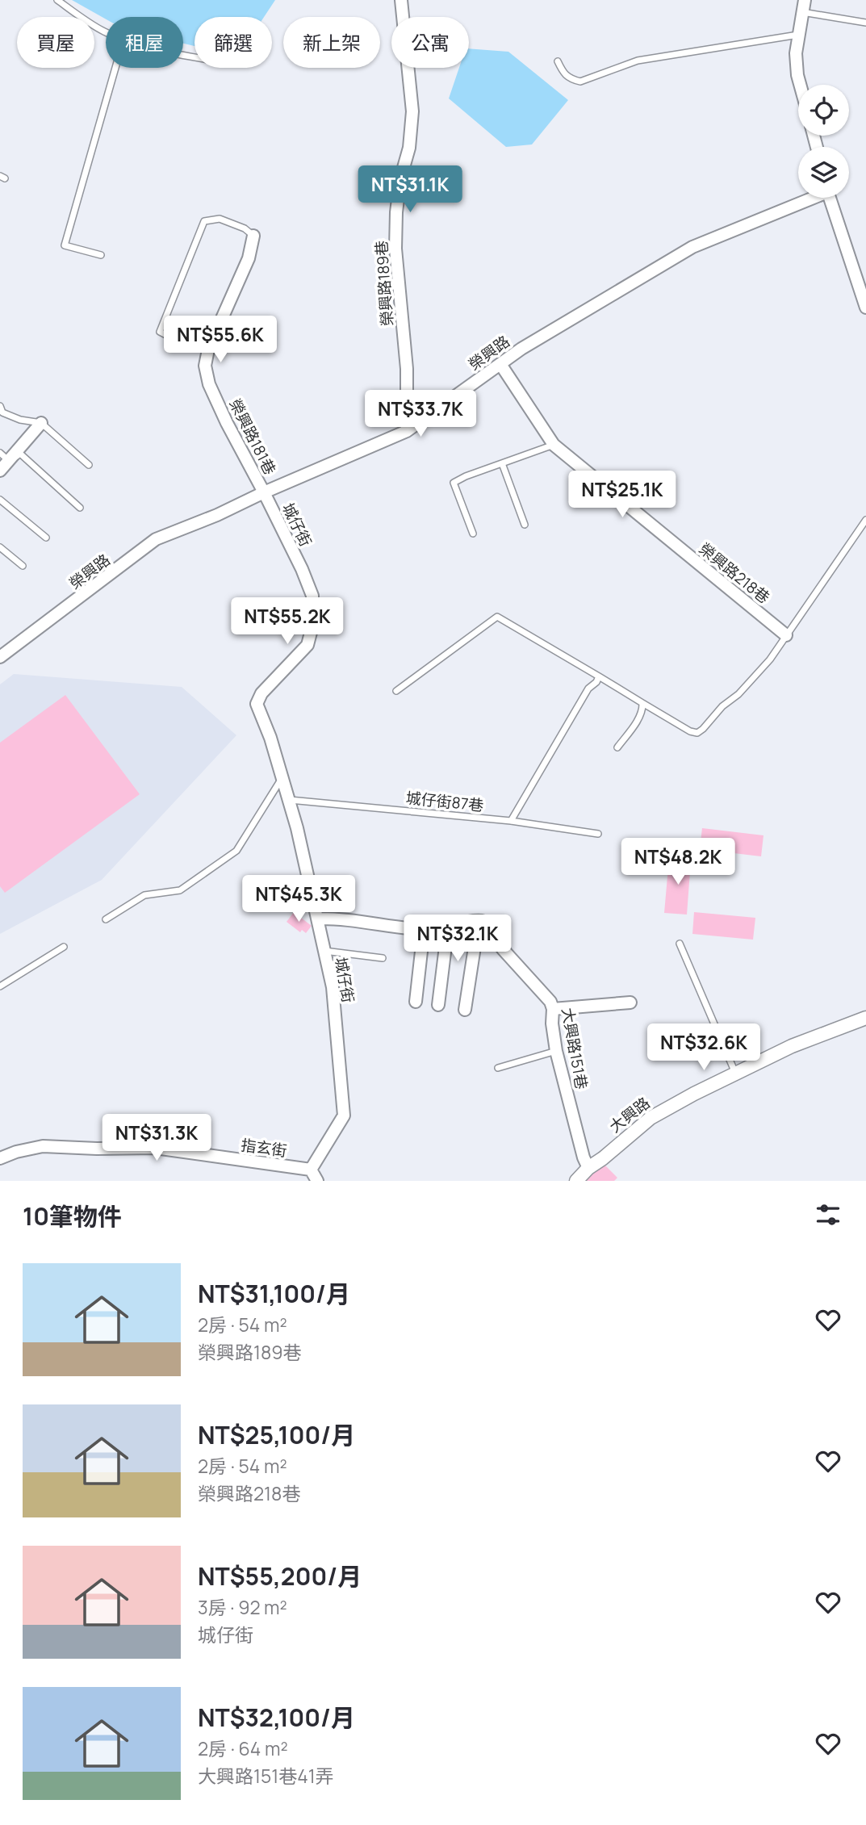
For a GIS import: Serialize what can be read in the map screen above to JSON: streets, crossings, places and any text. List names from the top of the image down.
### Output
{
  "streets": {
    "street": [
      "榮興路189巷",
      "榮興路",
      "榮興路181巷",
      "城仔街",
      "榮興路218巷",
      "大興路151巷",
      "大興路",
      "指玄街"
    ],
    "lane": ["城仔街87巷"]
  },
  "crossings": [
    ["榮興路189巷", "榮興路"],
    ["榮興路", "榮興路181巷"],
    ["榮興路", "城仔街"],
    ["榮興路", "榮興路218巷"],
    ["榮興路181巷", "城仔街"],
    ["城仔街", "城仔街87巷"],
    ["城仔街", "指玄街"],
    ["大興路151巷", "大興路"]
  ],
  "page": {
    "chip": [
      "買屋",
      "租屋",
      "篩選",
      "新上架",
      "公寓"
    ],
    "price": [
      "NT$31.1K",
      "NT$55.6K",
      "NT$33.7K",
      "NT$25.1K",
      "NT$55.2K",
      "NT$48.2K",
      "NT$45.3K",
      "NT$32.1K",
      "NT$32.6K",
      "NT$31.3K"
    ],
    "heading": "10筆物件",
    "list": [
      {
        "name": "NT$31,100/月",
        "note": "2房 · 54 m² · 榮興路189巷"
      },
      {
        "name": "NT$25,100/月",
        "note": "2房 · 54 m² · 榮興路218巷"
      },
      {
        "name": "NT$55,200/月",
        "note": "3房 · 92 m² · 城仔街"
      },
      {
        "name": "NT$32,100/月",
        "note": "2房 · 64 m² · 大興路151巷41弄"
      }
    ]
  }
}
